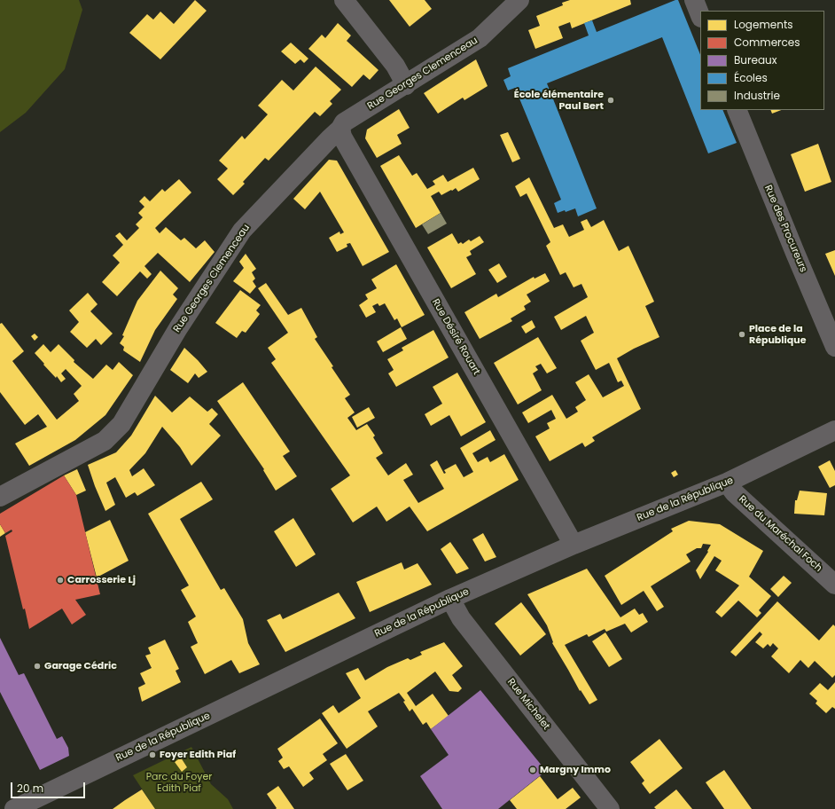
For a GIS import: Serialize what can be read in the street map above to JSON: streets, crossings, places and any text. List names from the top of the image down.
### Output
{
  "streets": {
    "street": [
      "Rue Georges Clemenceau",
      "Rue des Procureurs",
      "Rue Désiré Rouart",
      "Rue de la République",
      "Rue du Maréchal Foch",
      "Rue Michelet"
    ]
  },
  "crossings": [
    ["Rue Georges Clemenceau", "Rue Désiré Rouart"],
    ["Rue Désiré Rouart", "Rue de la République"],
    ["Rue de la République", "Rue du Maréchal Foch"],
    ["Rue de la République", "Rue Michelet"]
  ],
  "parks": ["Parc du Foyer Edith Piaf"],
  "places": [
    "École élémentaire Paul Bert",
    "Place de la République",
    "Carrosserie Lj",
    "Garage Cédric",
    "Foyer Edith Piaf",
    "Margny Immo"
  ],
  "legend": [
    "Logements",
    "Commerces",
    "Bureaux",
    "Écoles",
    "Industrie"
  ],
  "scale_bar": "20 m"
}
